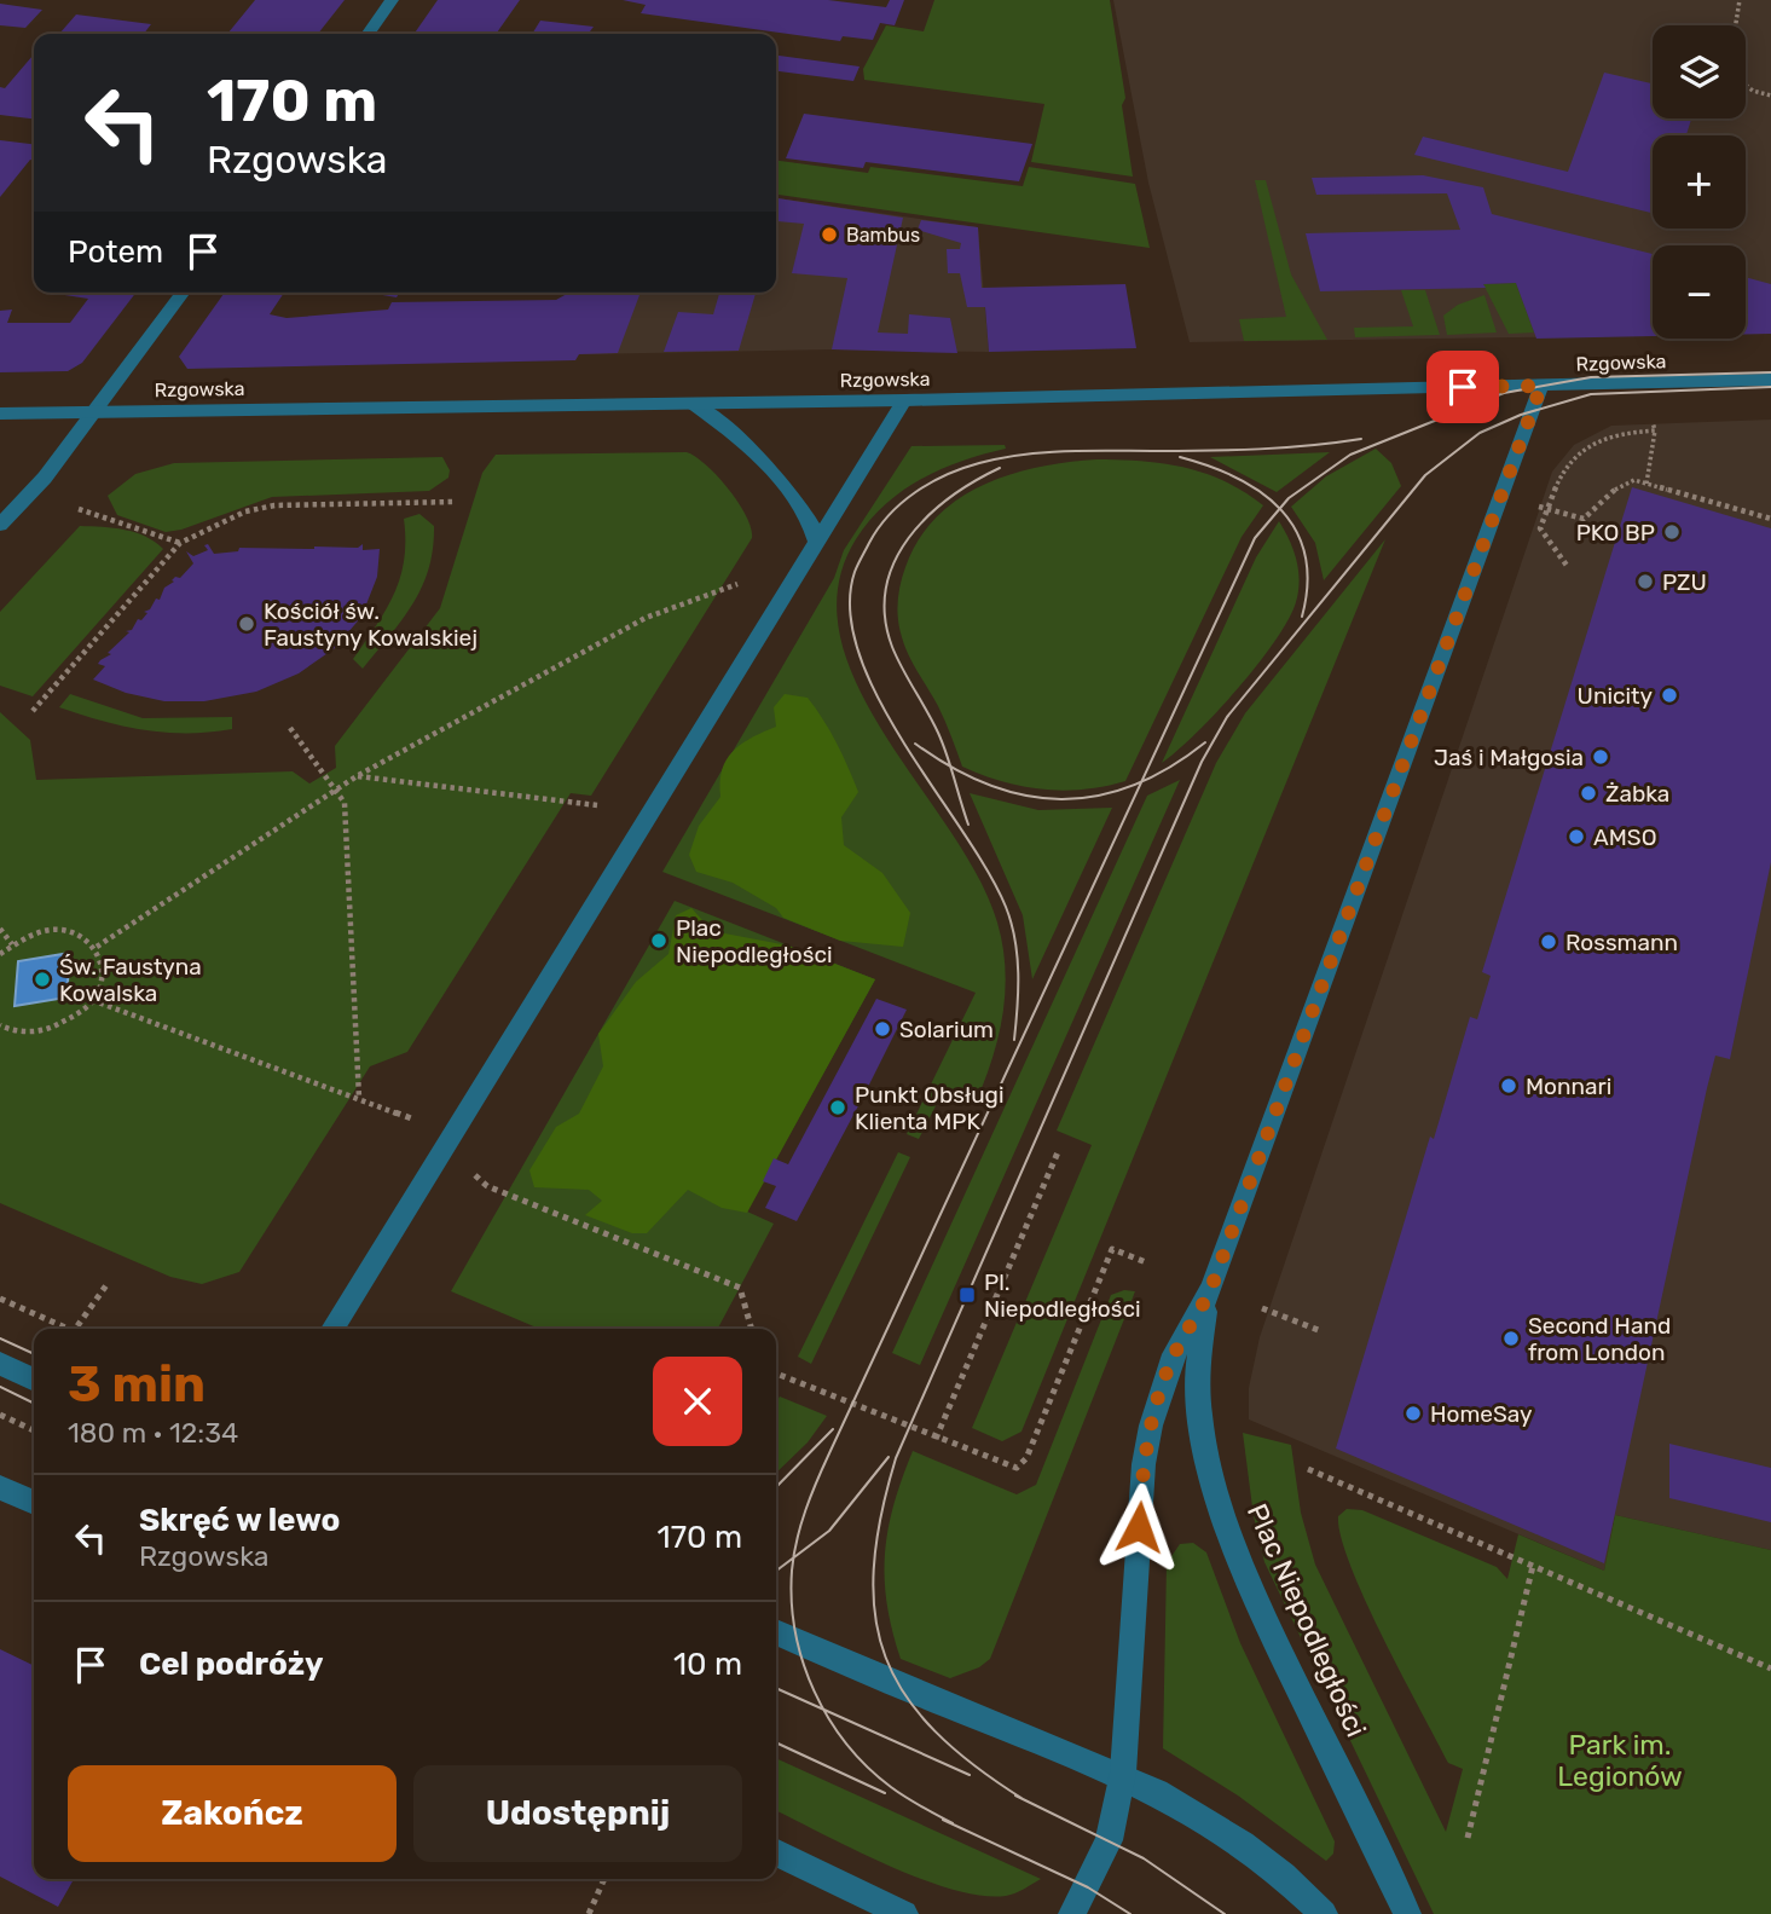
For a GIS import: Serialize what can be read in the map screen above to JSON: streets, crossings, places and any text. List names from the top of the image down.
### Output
{
  "streets": {
    "street": ["Rzgowska", "Plac Niepodległości"]
  },
  "crossings": [
    ["Rzgowska", "Plac Niepodległości"]
  ],
  "parks": ["Park im. Legionów"],
  "places": {
    "other": [
      "Bambus",
      "PKO BP",
      "PZU",
      "Kościół św. Faustyny Kowalskiej",
      "Unicity",
      "Jaś i Małgosia",
      "Żabka",
      "AMSO",
      "Plac Niepodległości",
      "Rossmann",
      "Św. Faustyna Kowalska",
      "Solarium",
      "Monnari",
      "Punkt Obsługi Klienta MPK",
      "Second Hand from London",
      "HomeSay"
    ],
    "transit": ["Pl. Niepodległości"]
  },
  "page": {
    "map_buttons": ["+", "−"],
    "turn": ["170 m", "Rzgowska"],
    "then": "Potem",
    "heading": ["3 min", "180 m · 12:34"],
    "list": [
      {
        "name": "Skręć w lewo",
        "note": "Rzgowska",
        "value": "170 m"
      },
      {
        "name": "Cel podróży",
        "value": "10 m"
      }
    ],
    "buttons": ["Zakończ", "Udostępnij"]
  }
}
